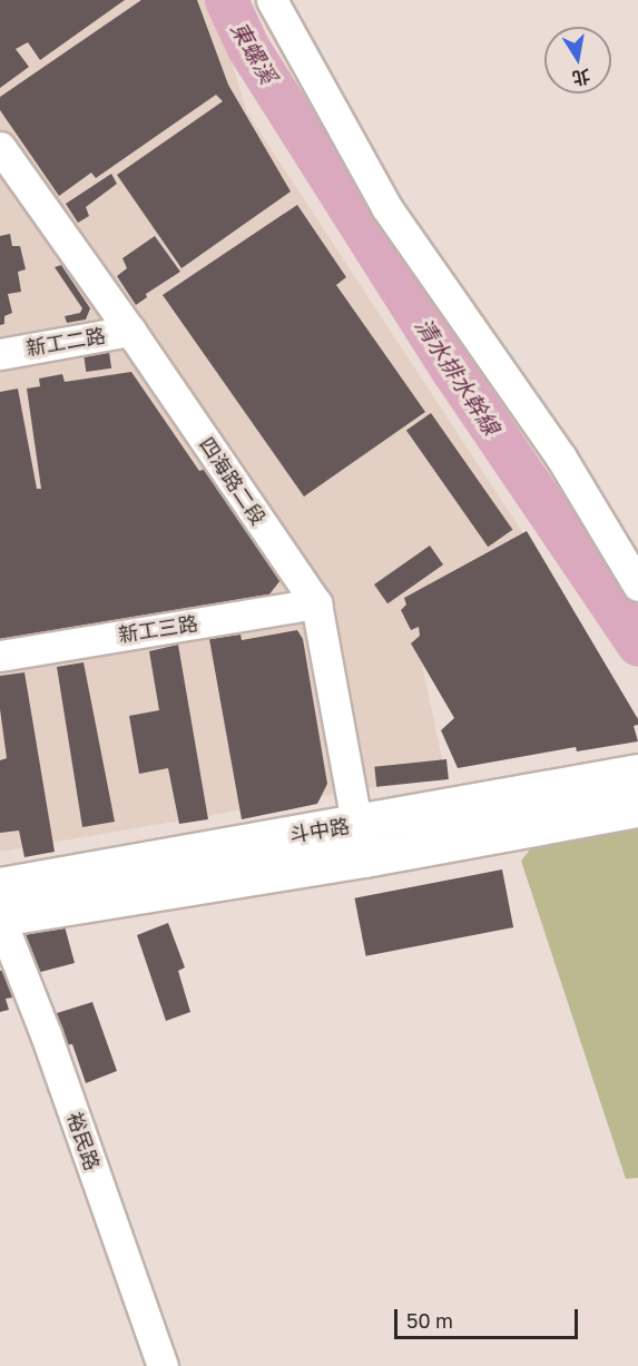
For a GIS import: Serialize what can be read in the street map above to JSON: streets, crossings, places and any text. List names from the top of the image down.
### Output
{
  "streets": {
    "main road": ["斗中路"],
    "street": [
      "新工二路",
      "四海路二段",
      "新工三路",
      "裕民路"
    ]
  },
  "crossings": [
    ["新工二路", "四海路二段"],
    ["四海路二段", "新工三路"],
    ["四海路二段", "斗中路"],
    ["斗中路", "裕民路"]
  ],
  "water": ["東螺溪", "清水排水幹線"],
  "scale_bar": "50 m",
  "north": "bottom"
}
